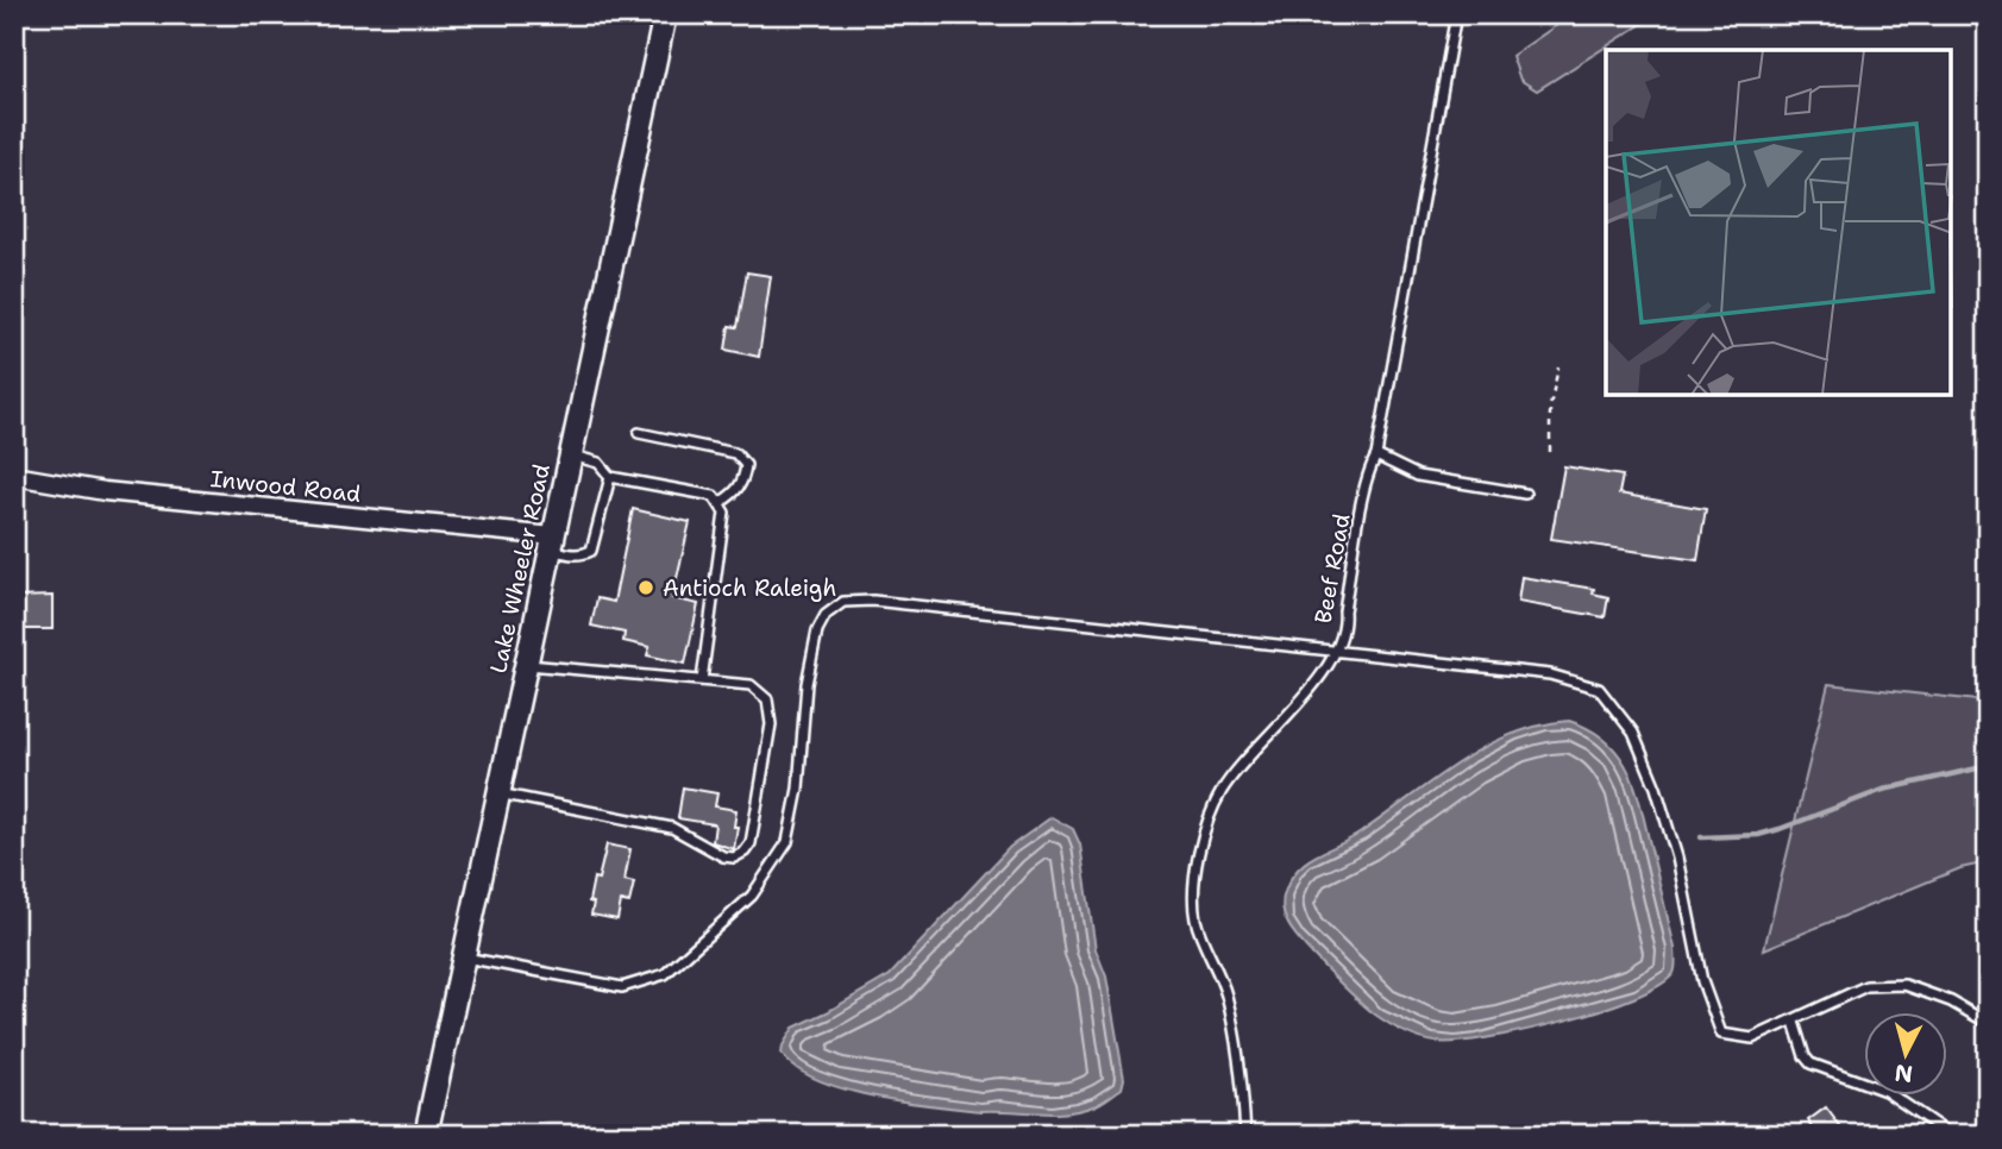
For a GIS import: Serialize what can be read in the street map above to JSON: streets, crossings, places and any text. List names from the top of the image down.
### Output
{
  "streets": {
    "street": ["Inwood Road", "Lake Wheeler Road"],
    "lane": ["Beef Road"]
  },
  "crossings": [
    ["Inwood Road", "Lake Wheeler Road"]
  ],
  "places": ["Antioch Raleigh"],
  "north": "bottom"
}
